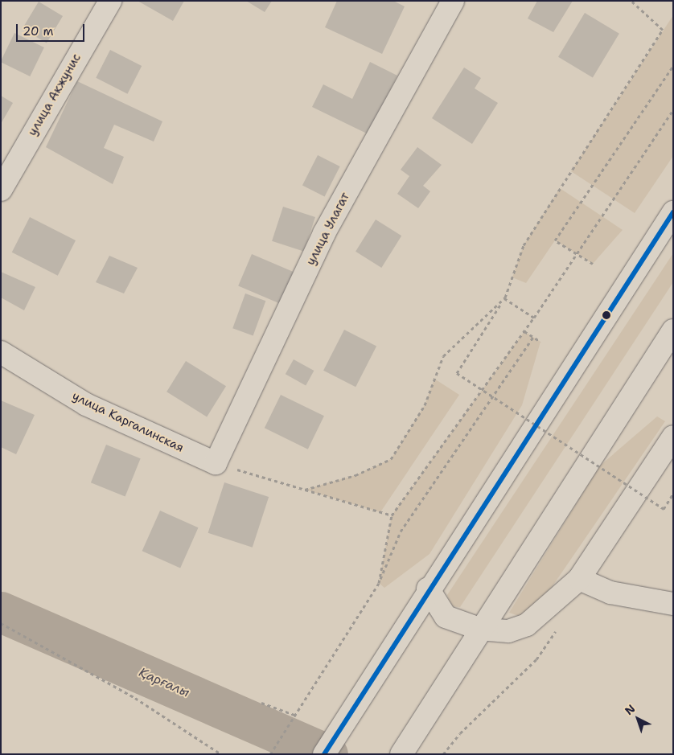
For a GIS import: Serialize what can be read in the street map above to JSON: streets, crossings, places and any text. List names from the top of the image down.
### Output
{
  "streets": {
    "street": ["улица Акжунис", "улица Улагат", "улица Каргалинская"]
  },
  "crossings": [
    ["улица Улагат", "улица Каргалинская"]
  ],
  "water": ["Қарғалы"],
  "scale_bar": "20 m",
  "north": "top left"
}
